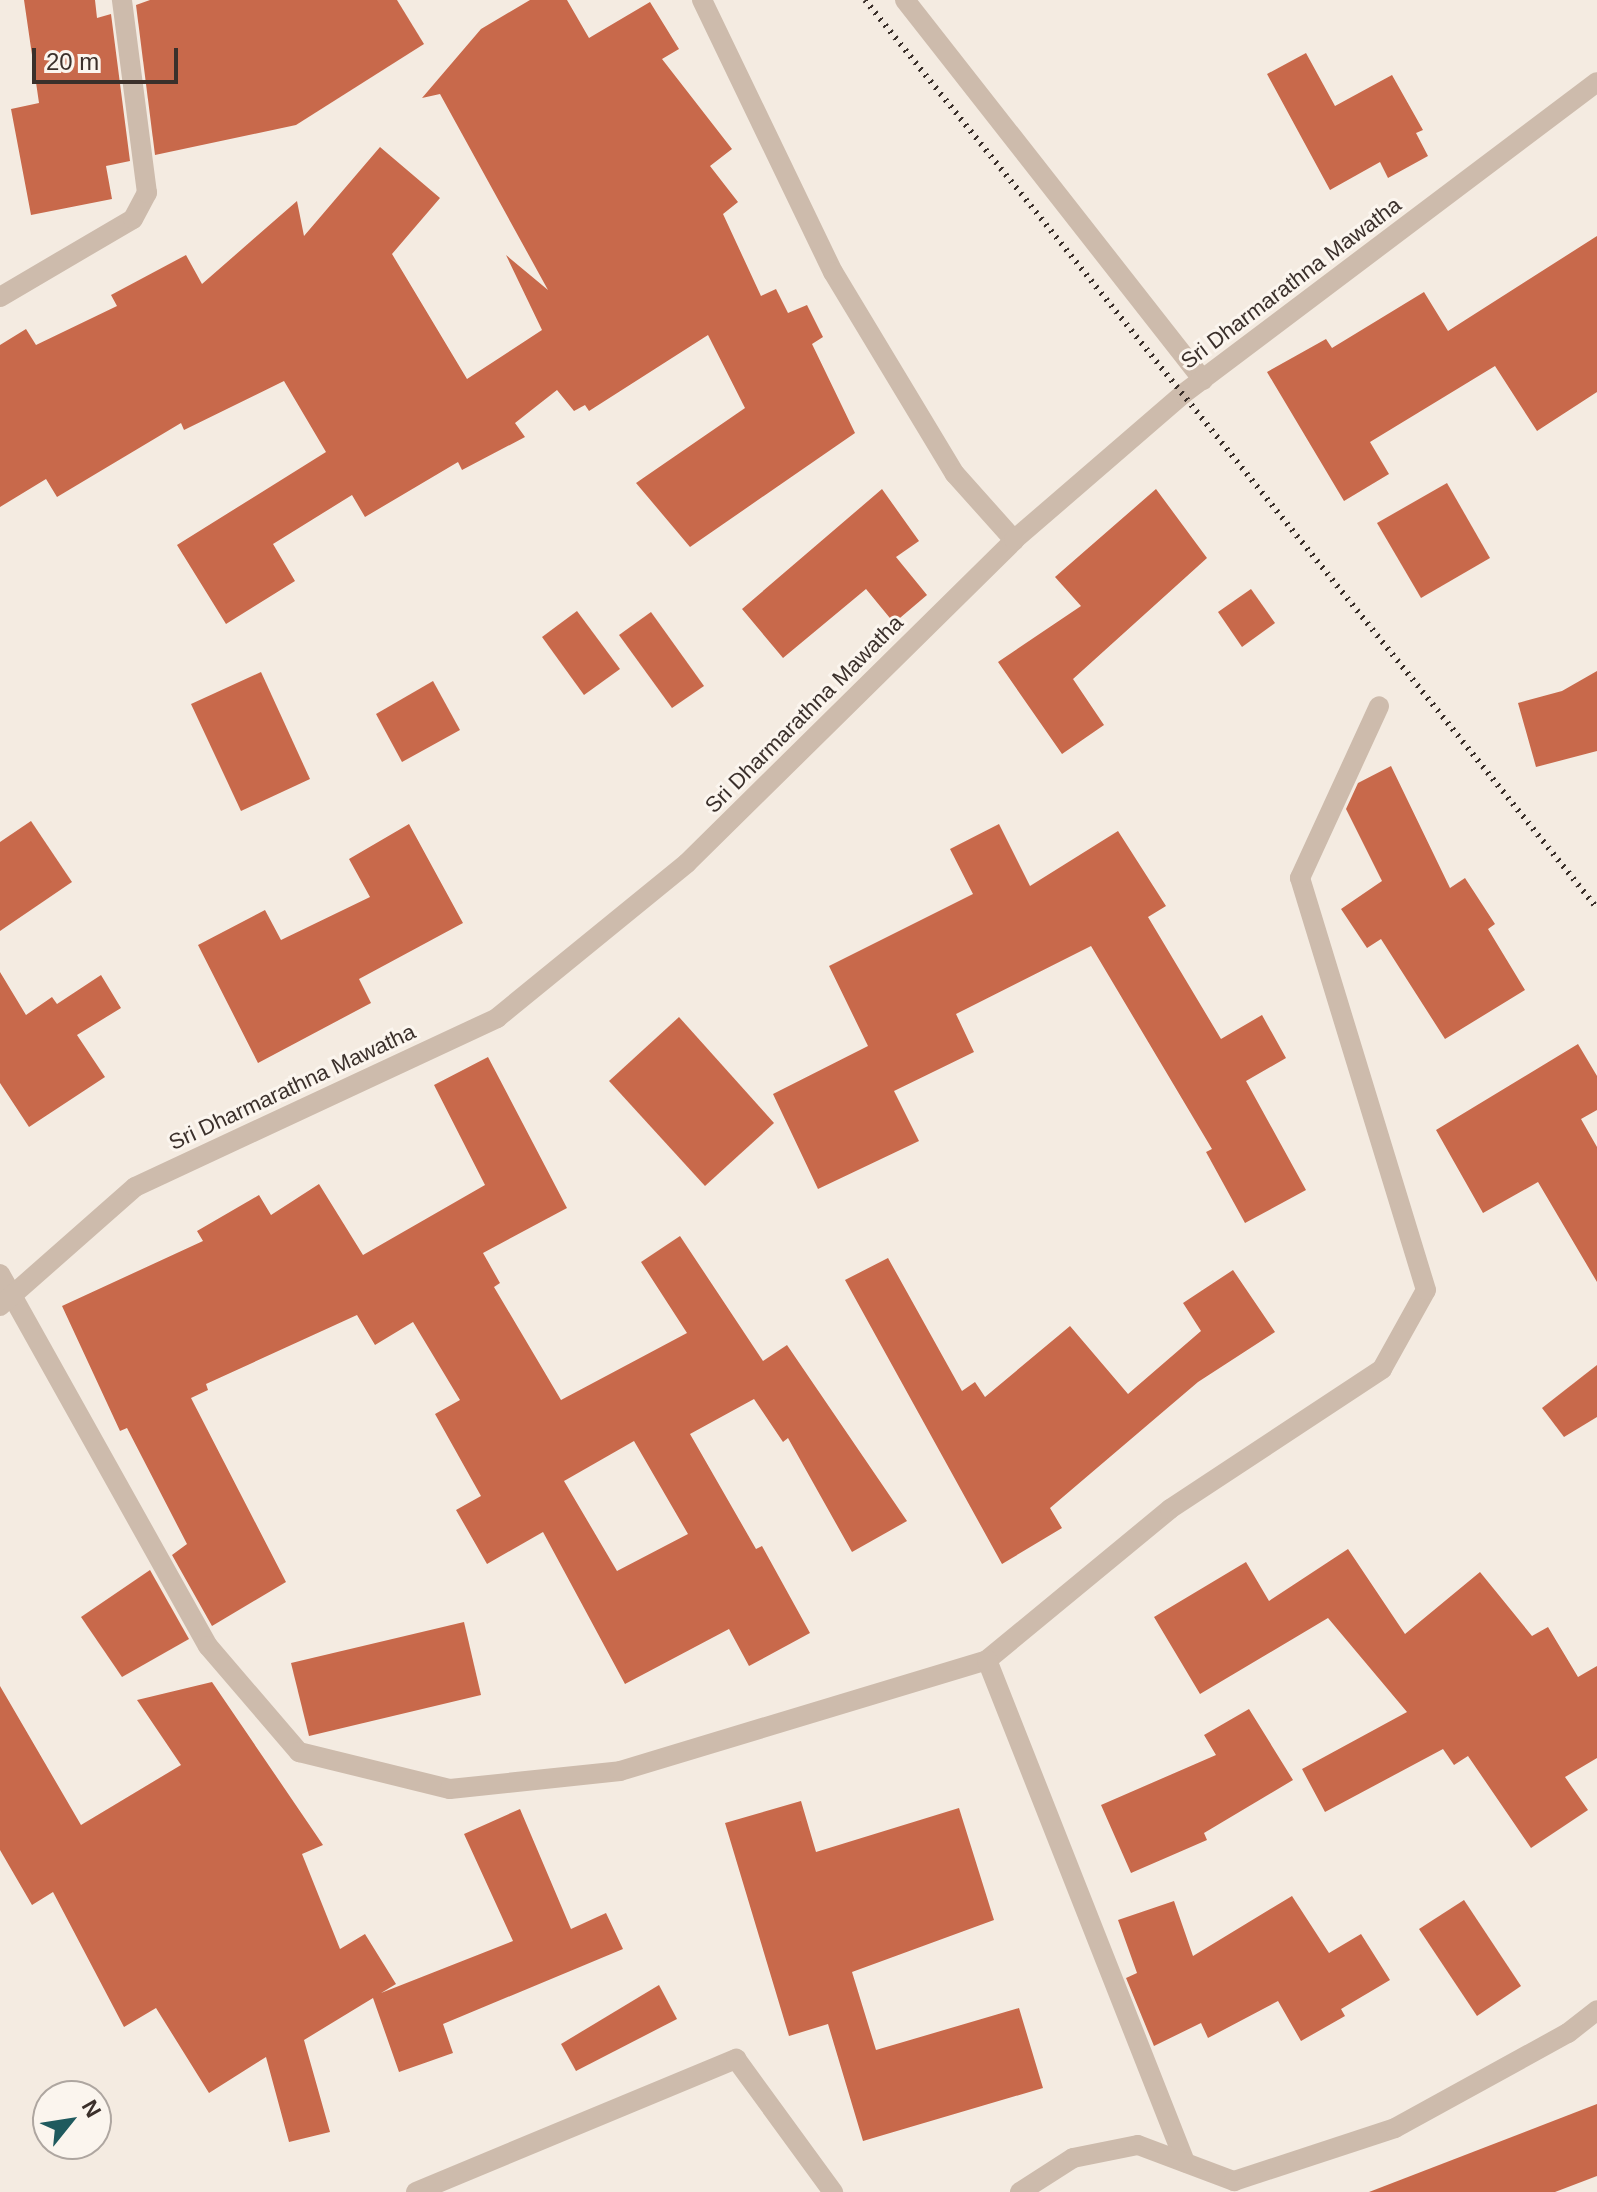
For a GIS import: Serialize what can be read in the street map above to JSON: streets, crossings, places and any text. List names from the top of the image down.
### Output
{
  "streets": {
    "street": ["Sri Dharmarathna Mawatha"]
  },
  "scale_bar": "20 m",
  "north": "top right"
}
